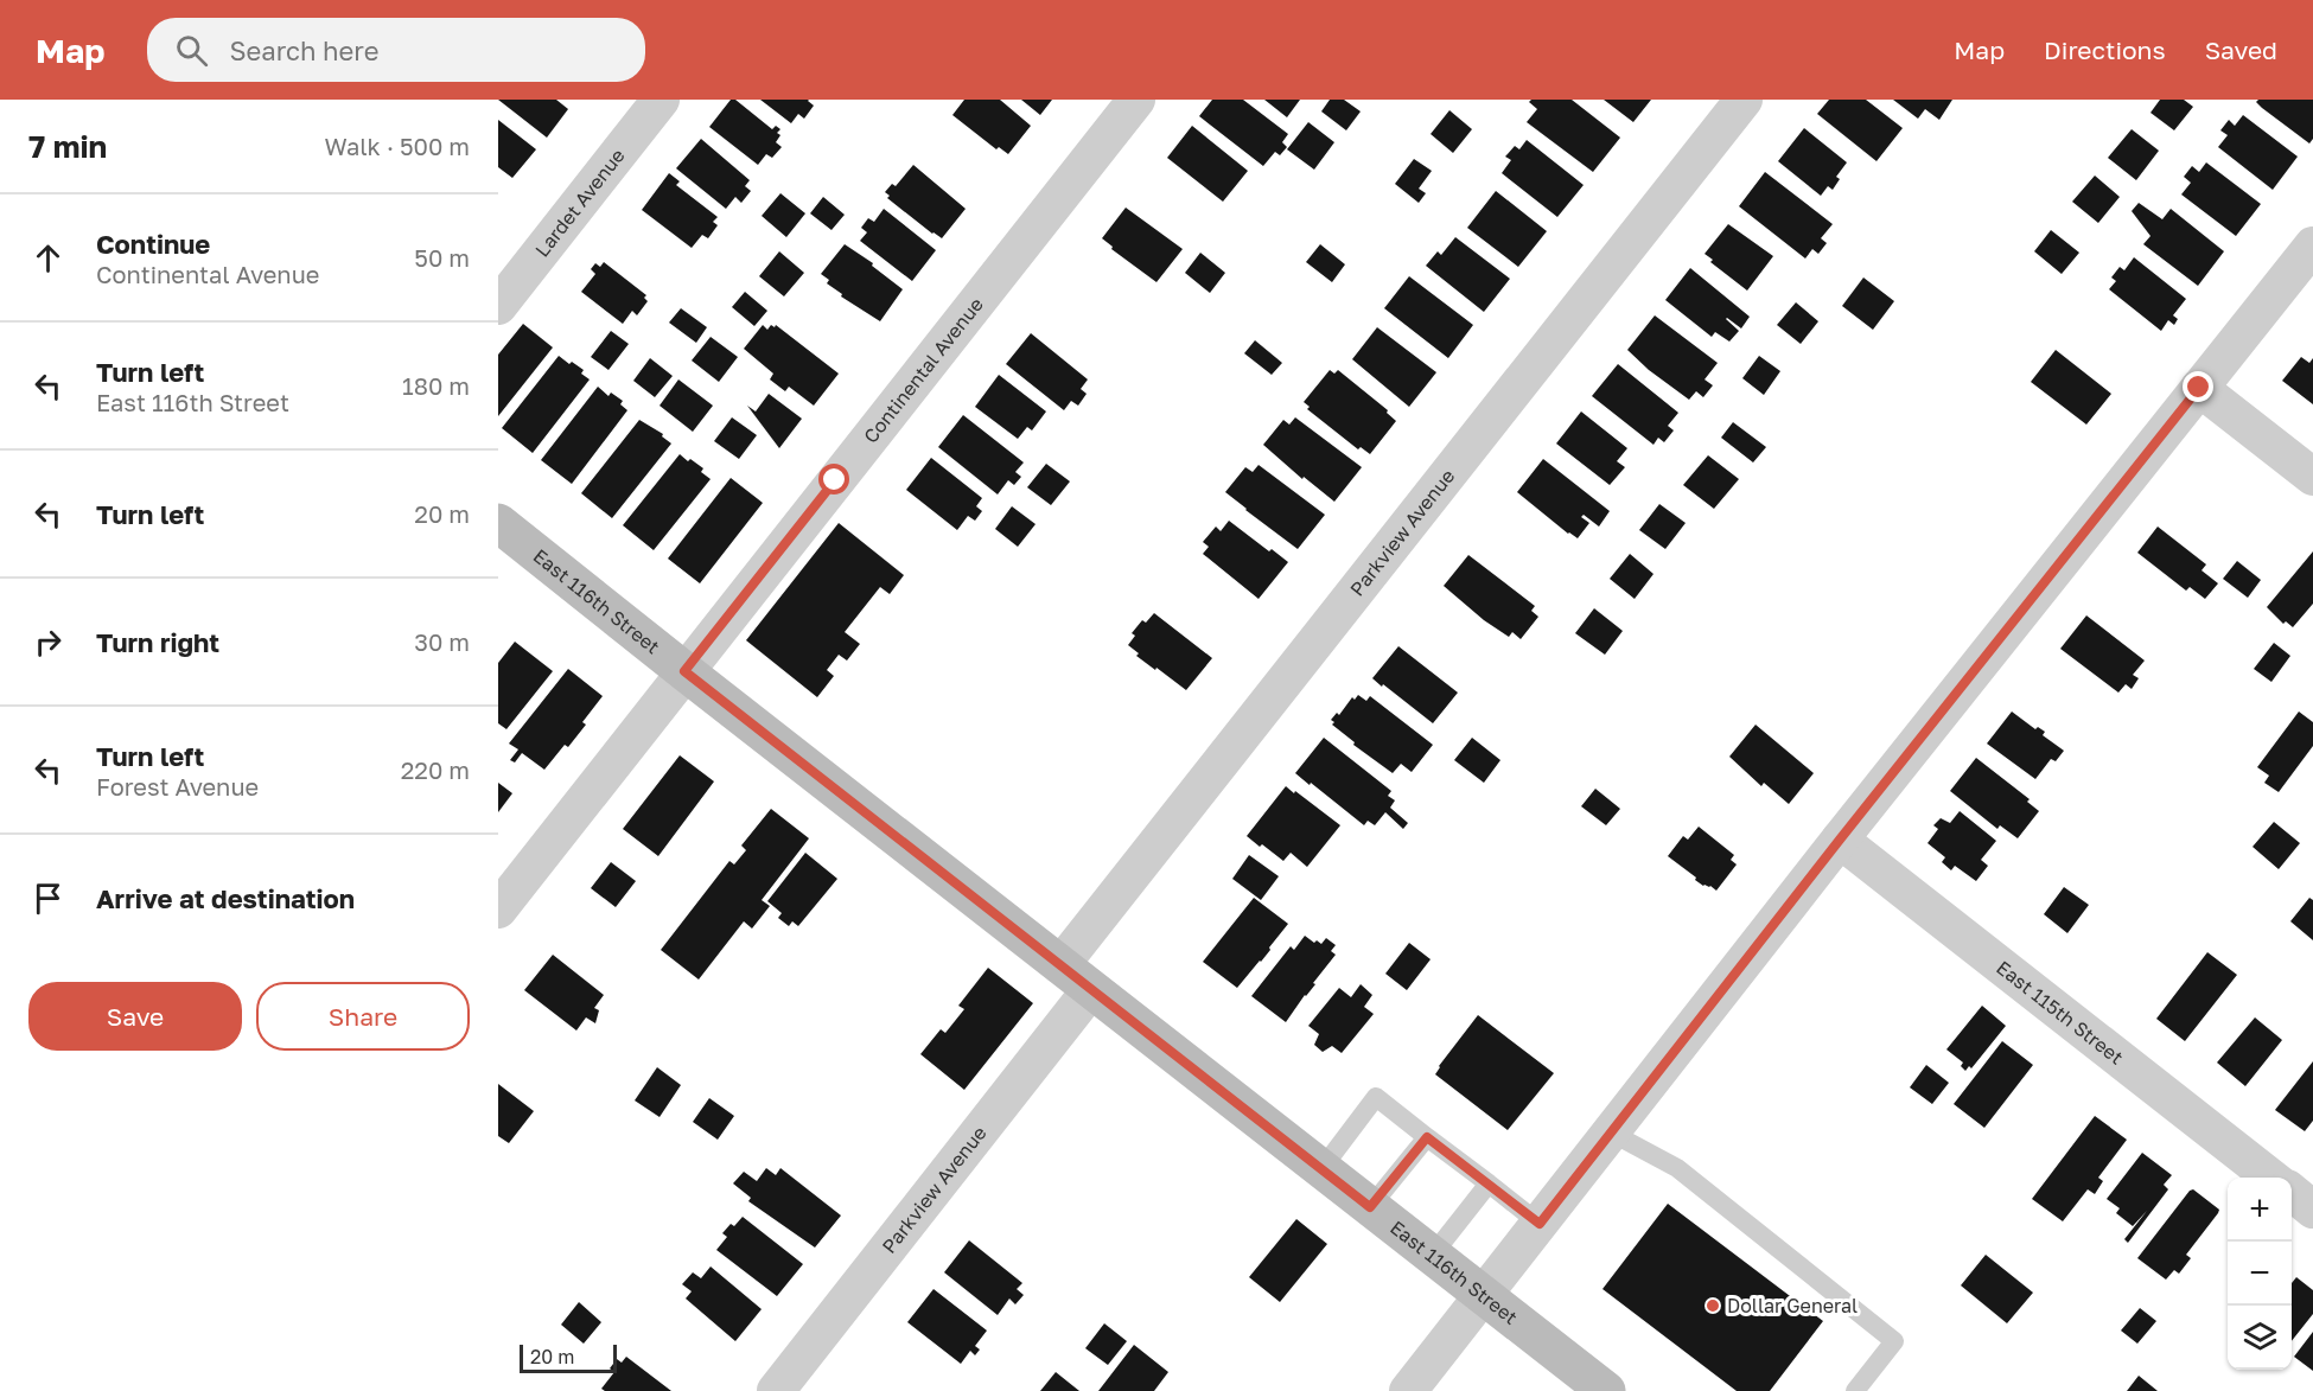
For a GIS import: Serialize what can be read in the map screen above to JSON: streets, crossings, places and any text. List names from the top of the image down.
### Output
{
  "streets": {
    "main road": ["East 116th Street"],
    "street": [
      "Lardet Avenue",
      "Continental Avenue",
      "Parkview Avenue",
      "East 115th Street"
    ]
  },
  "crossings": [
    ["Continental Avenue", "East 116th Street"],
    ["Parkview Avenue", "East 116th Street"]
  ],
  "places": ["Dollar General"],
  "scale_bar": "20 m",
  "page": {
    "header": "Map",
    "search": "Search here",
    "nav": ["Map", "Directions", "Saved"],
    "heading": ["7 min", "Walk · 500 m"],
    "list": [
      ["Continue", "Continental Avenue", "50 m"],
      ["Turn left", "East 116th Street", "180 m"],
      ["Turn left", "20 m"],
      ["Turn right", "30 m"],
      ["Turn left", "Forest Avenue", "220 m"],
      "Arrive at destination"
    ],
    "buttons": ["Save", "Share"],
    "map_buttons": ["+", "−"],
    "scale": "20 m"
  }
}
